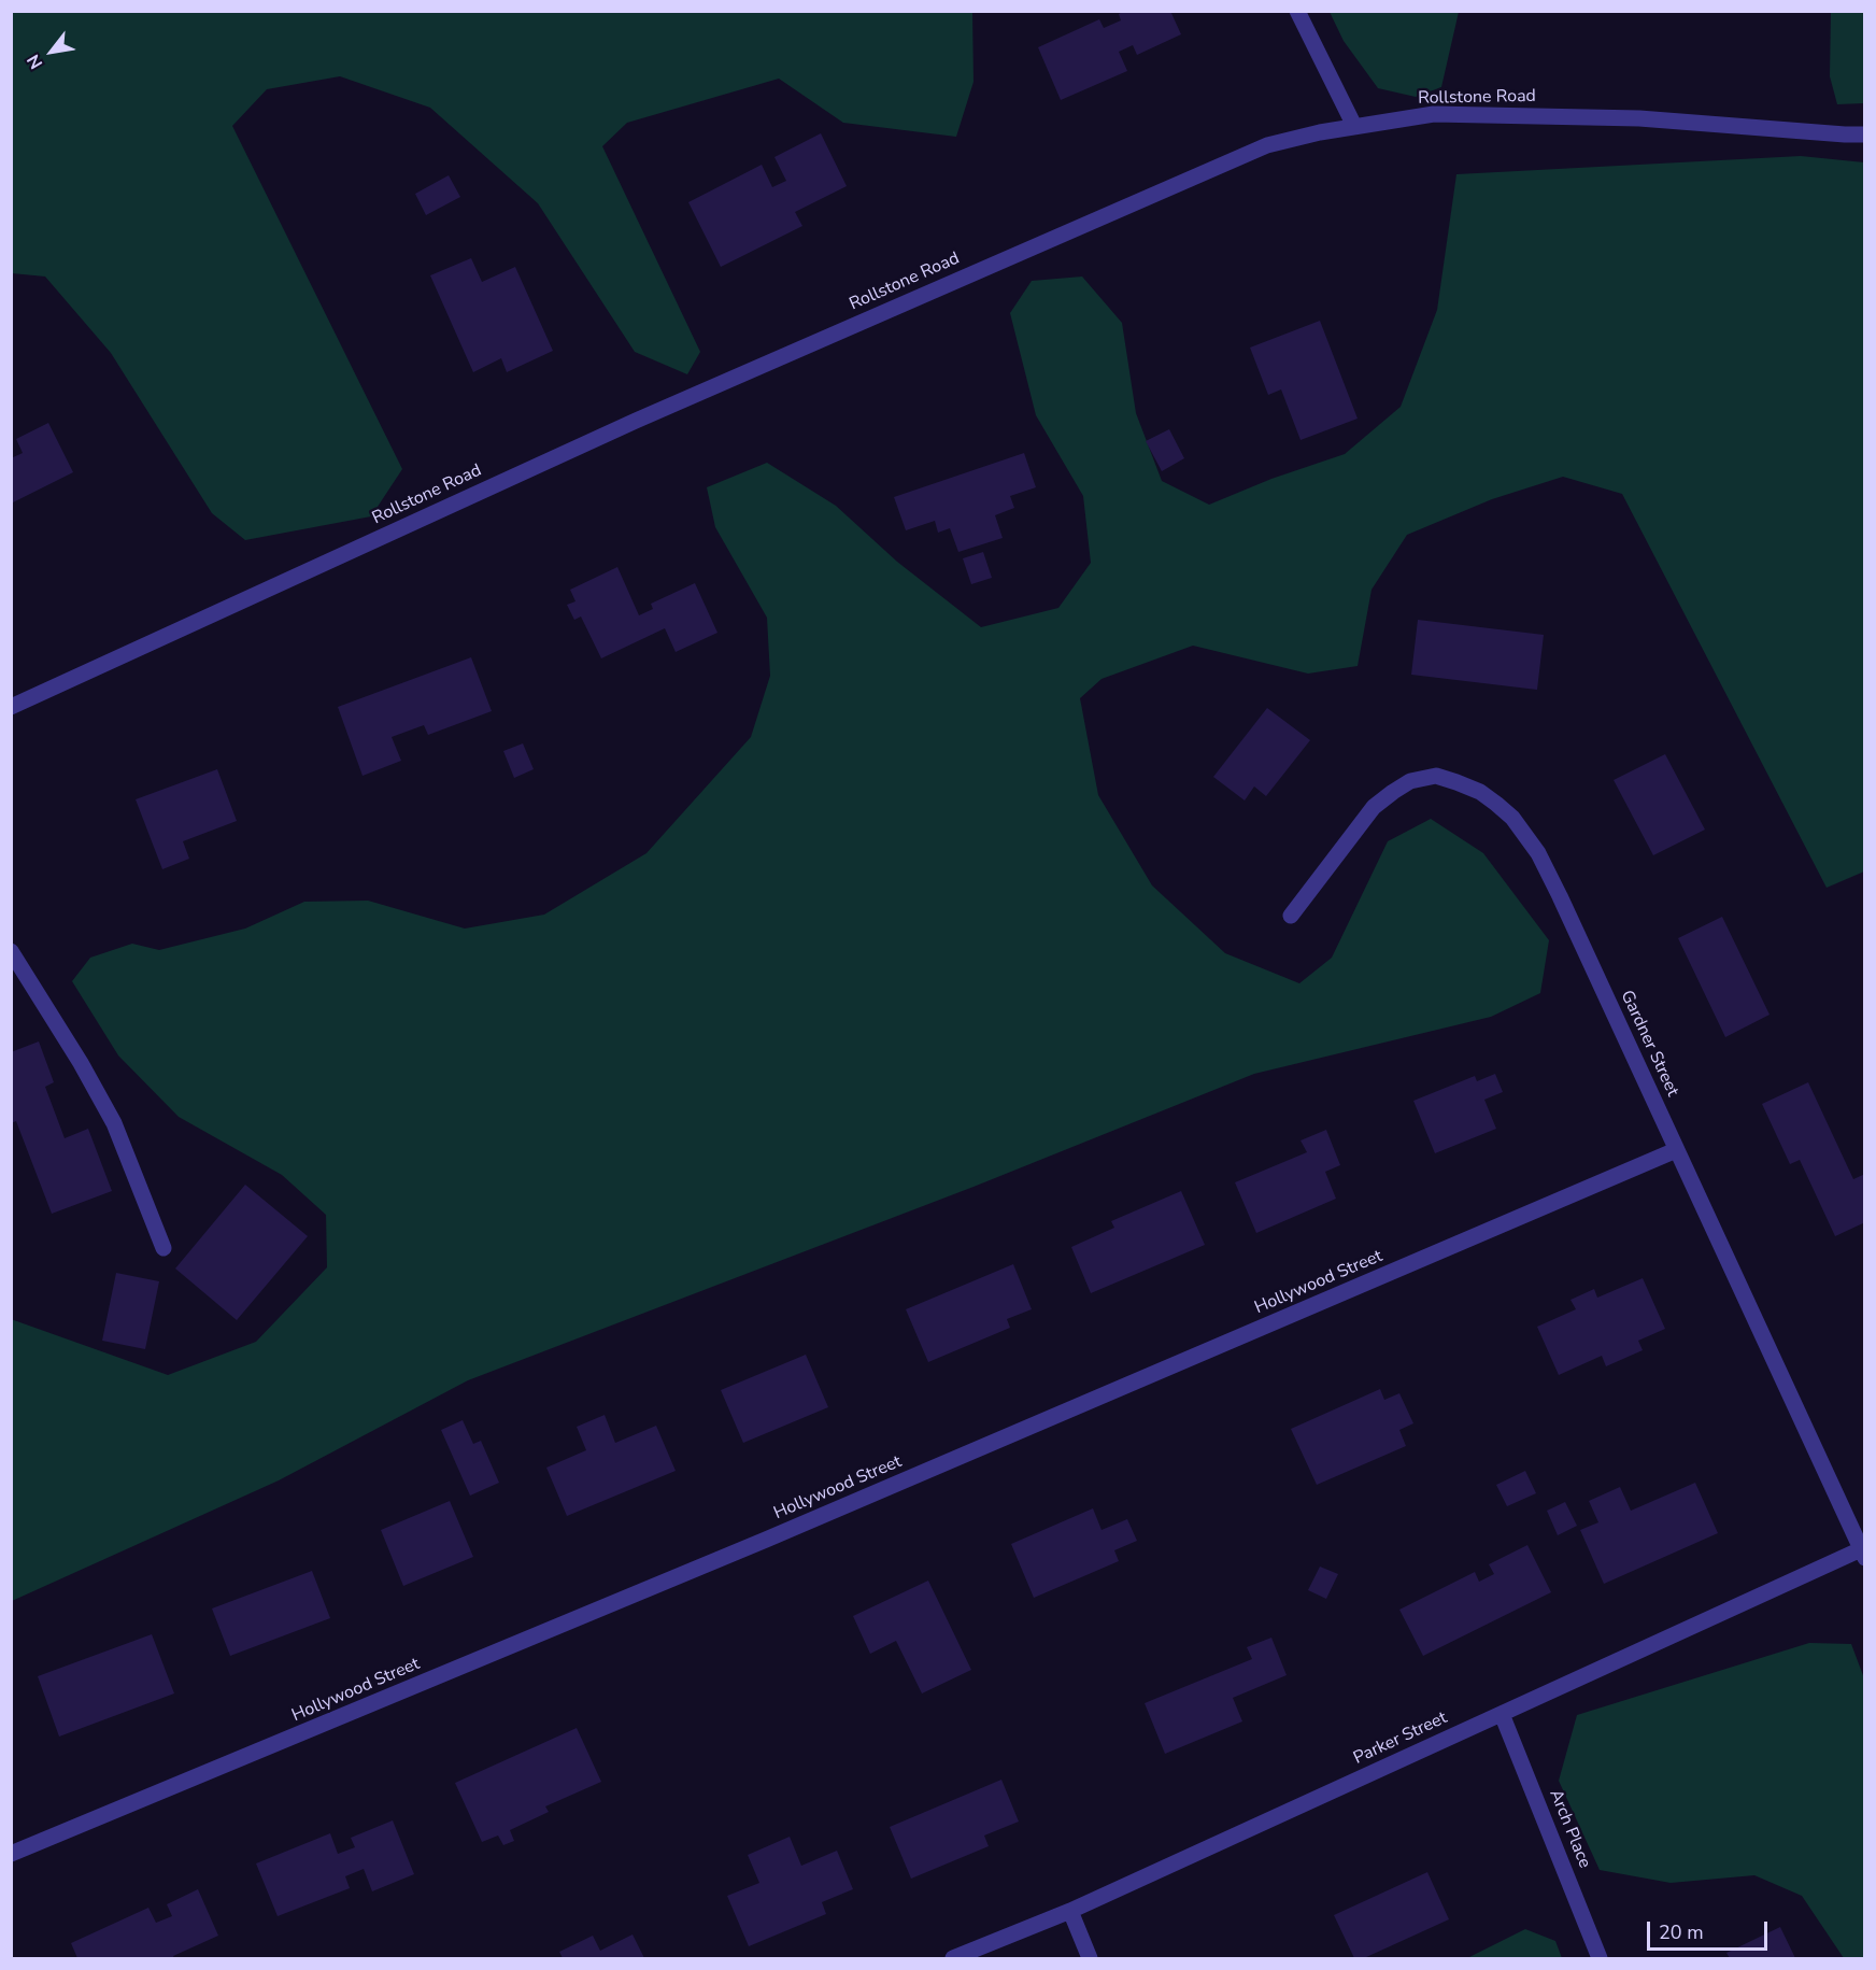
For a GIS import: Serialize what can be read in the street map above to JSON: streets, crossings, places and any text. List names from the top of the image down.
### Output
{
  "streets": {
    "street": [
      "Rollstone Road",
      "Gardner Street",
      "Hollywood Street",
      "Parker Street",
      "Arch Place"
    ]
  },
  "crossings": [
    ["Gardner Street", "Hollywood Street"],
    ["Gardner Street", "Parker Street"],
    ["Parker Street", "Arch Place"]
  ],
  "scale_bar": "20 m",
  "north": "bottom left"
}
